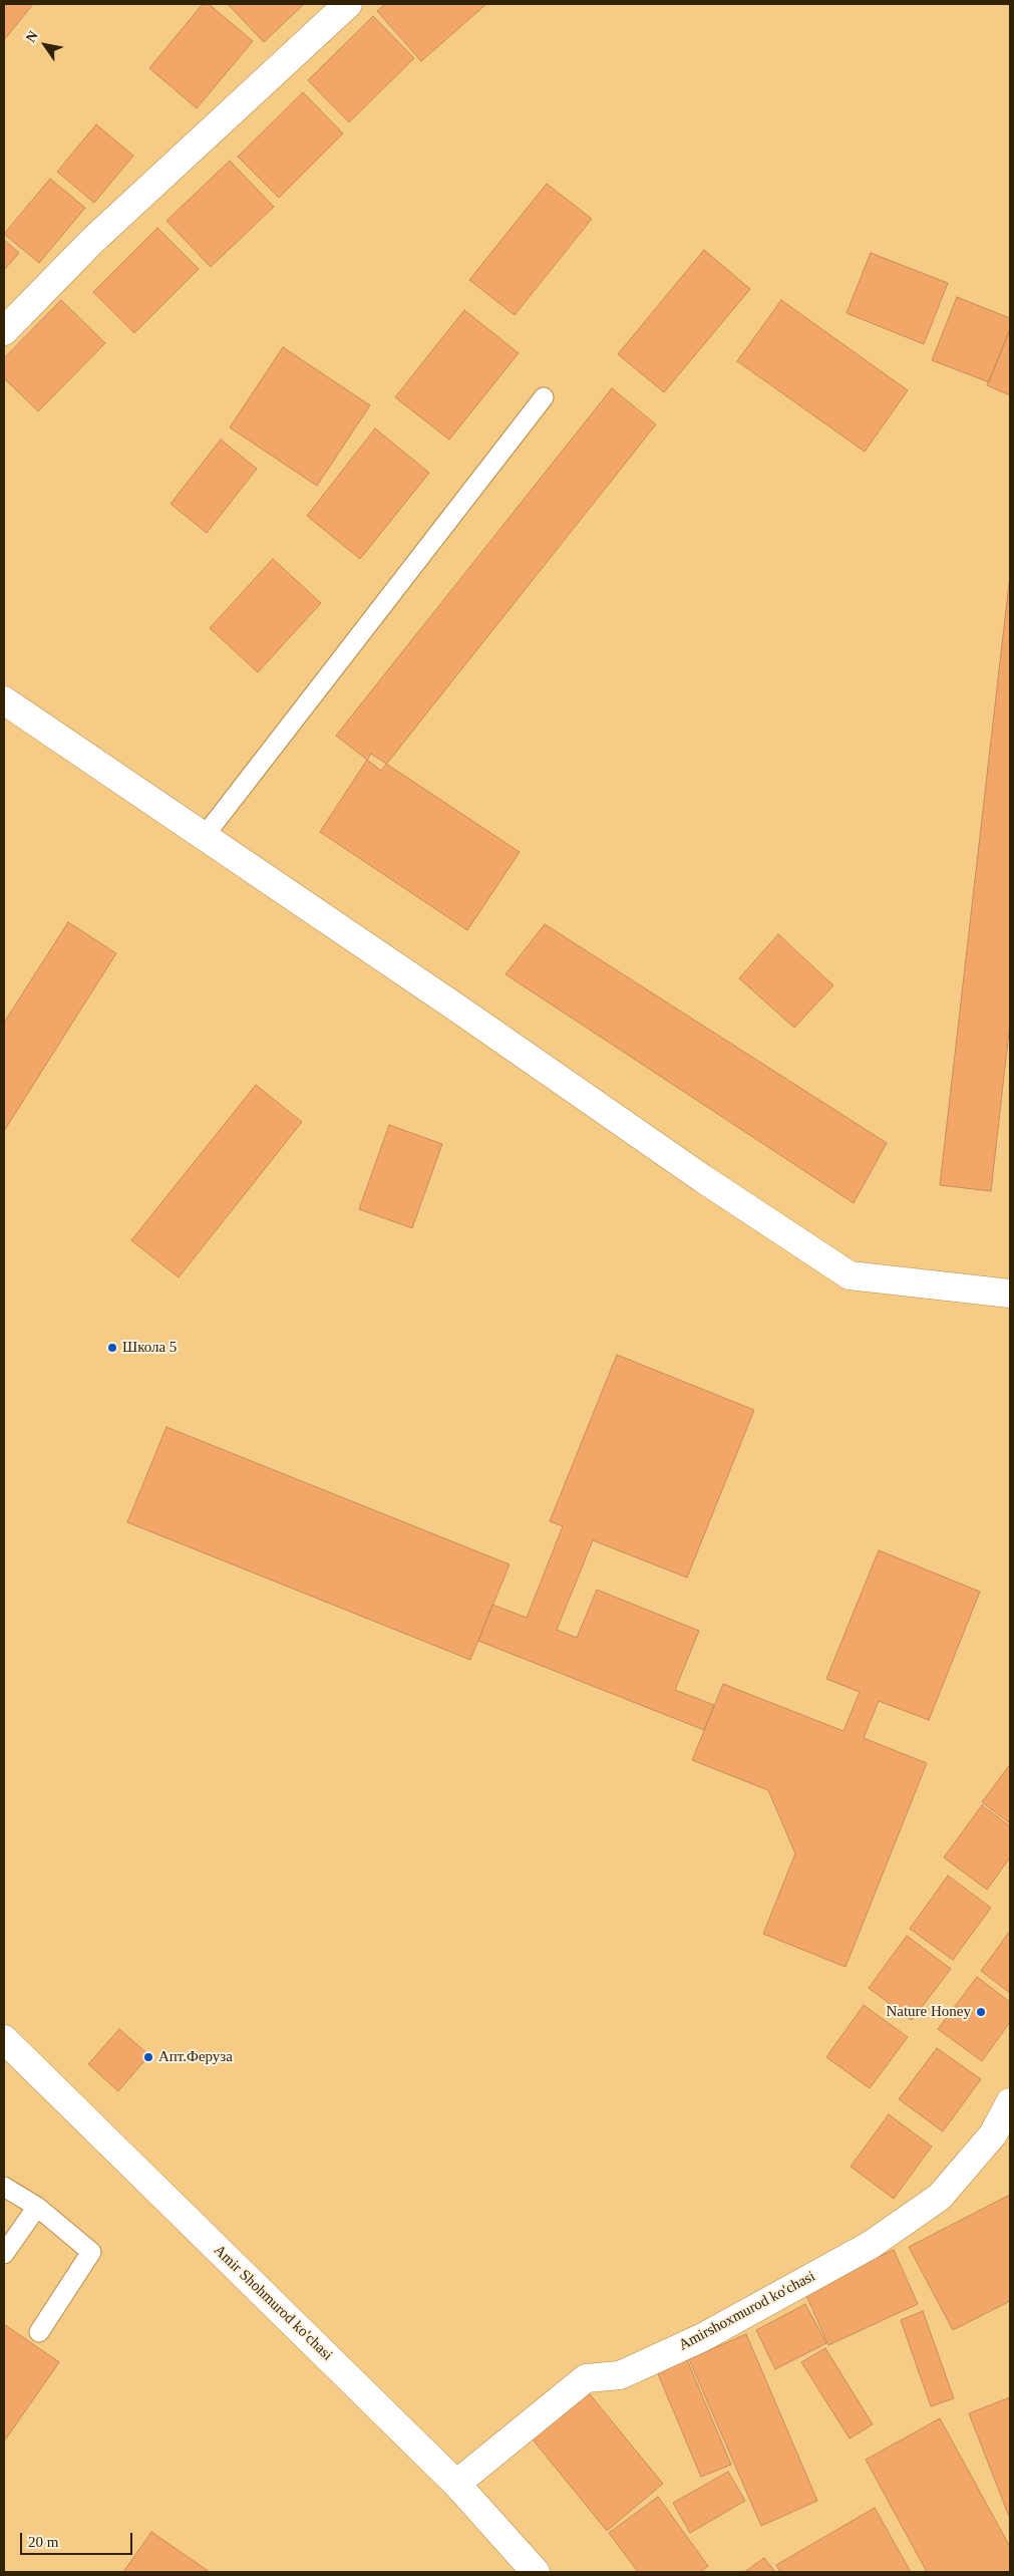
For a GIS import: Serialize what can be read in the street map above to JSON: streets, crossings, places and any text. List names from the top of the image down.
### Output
{
  "streets": {
    "street": ["Amir Shohmurod ko'chasi", "Amirshoxmurod ko'chasi"]
  },
  "crossings": [
    ["Amir Shohmurod ko'chasi", "Amirshoxmurod ko'chasi"]
  ],
  "places": ["Школа 5", "Nature Honey", "Апт.Феруза"],
  "scale_bar": "20 m",
  "north": "top left"
}
